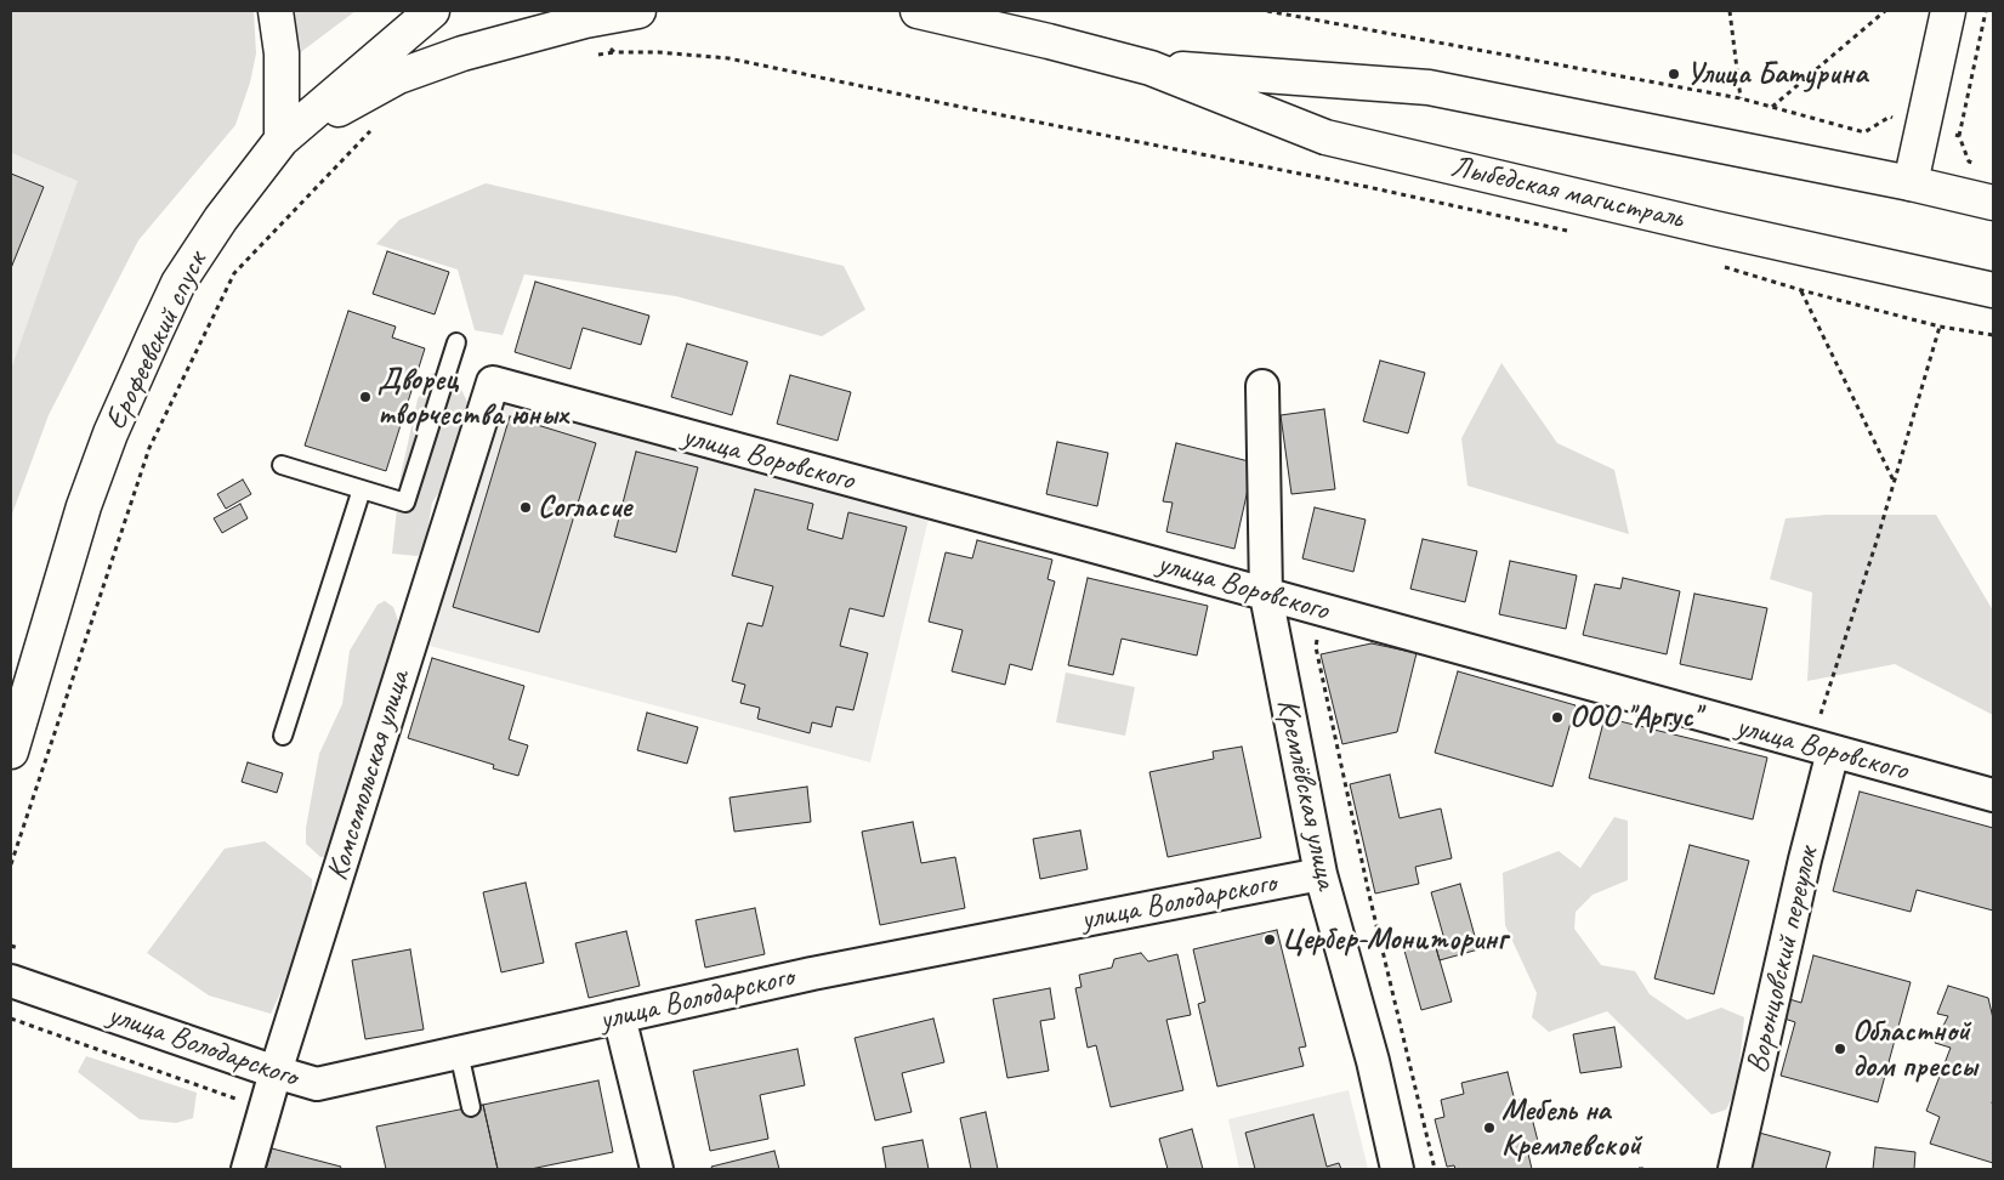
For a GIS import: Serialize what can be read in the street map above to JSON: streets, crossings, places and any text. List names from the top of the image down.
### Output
{
  "streets": {
    "main road": ["Лыбедская магистраль", "Ерофеевский спуск"],
    "street": [
      "улица Воровского",
      "Комсомольская улица",
      "Кремлёвская улица",
      "улица Володарского",
      "Воронцовский переулок"
    ]
  },
  "crossings": [
    ["улица Воровского", "Комсомольская улица"],
    ["улица Воровского", "Кремлёвская улица"],
    ["улица Воровского", "Воронцовский переулок"],
    ["Комсомольская улица", "улица Володарского"],
    ["Кремлёвская улица", "улица Володарского"]
  ],
  "places": [
    "Улица Батурина",
    "Дворец творчества юных",
    "Согласие",
    "ООО \"Аргус\"",
    "Цербер-Мониторинг",
    "Областной дом прессы",
    "Мебель на Кремлевской"
  ]
}
